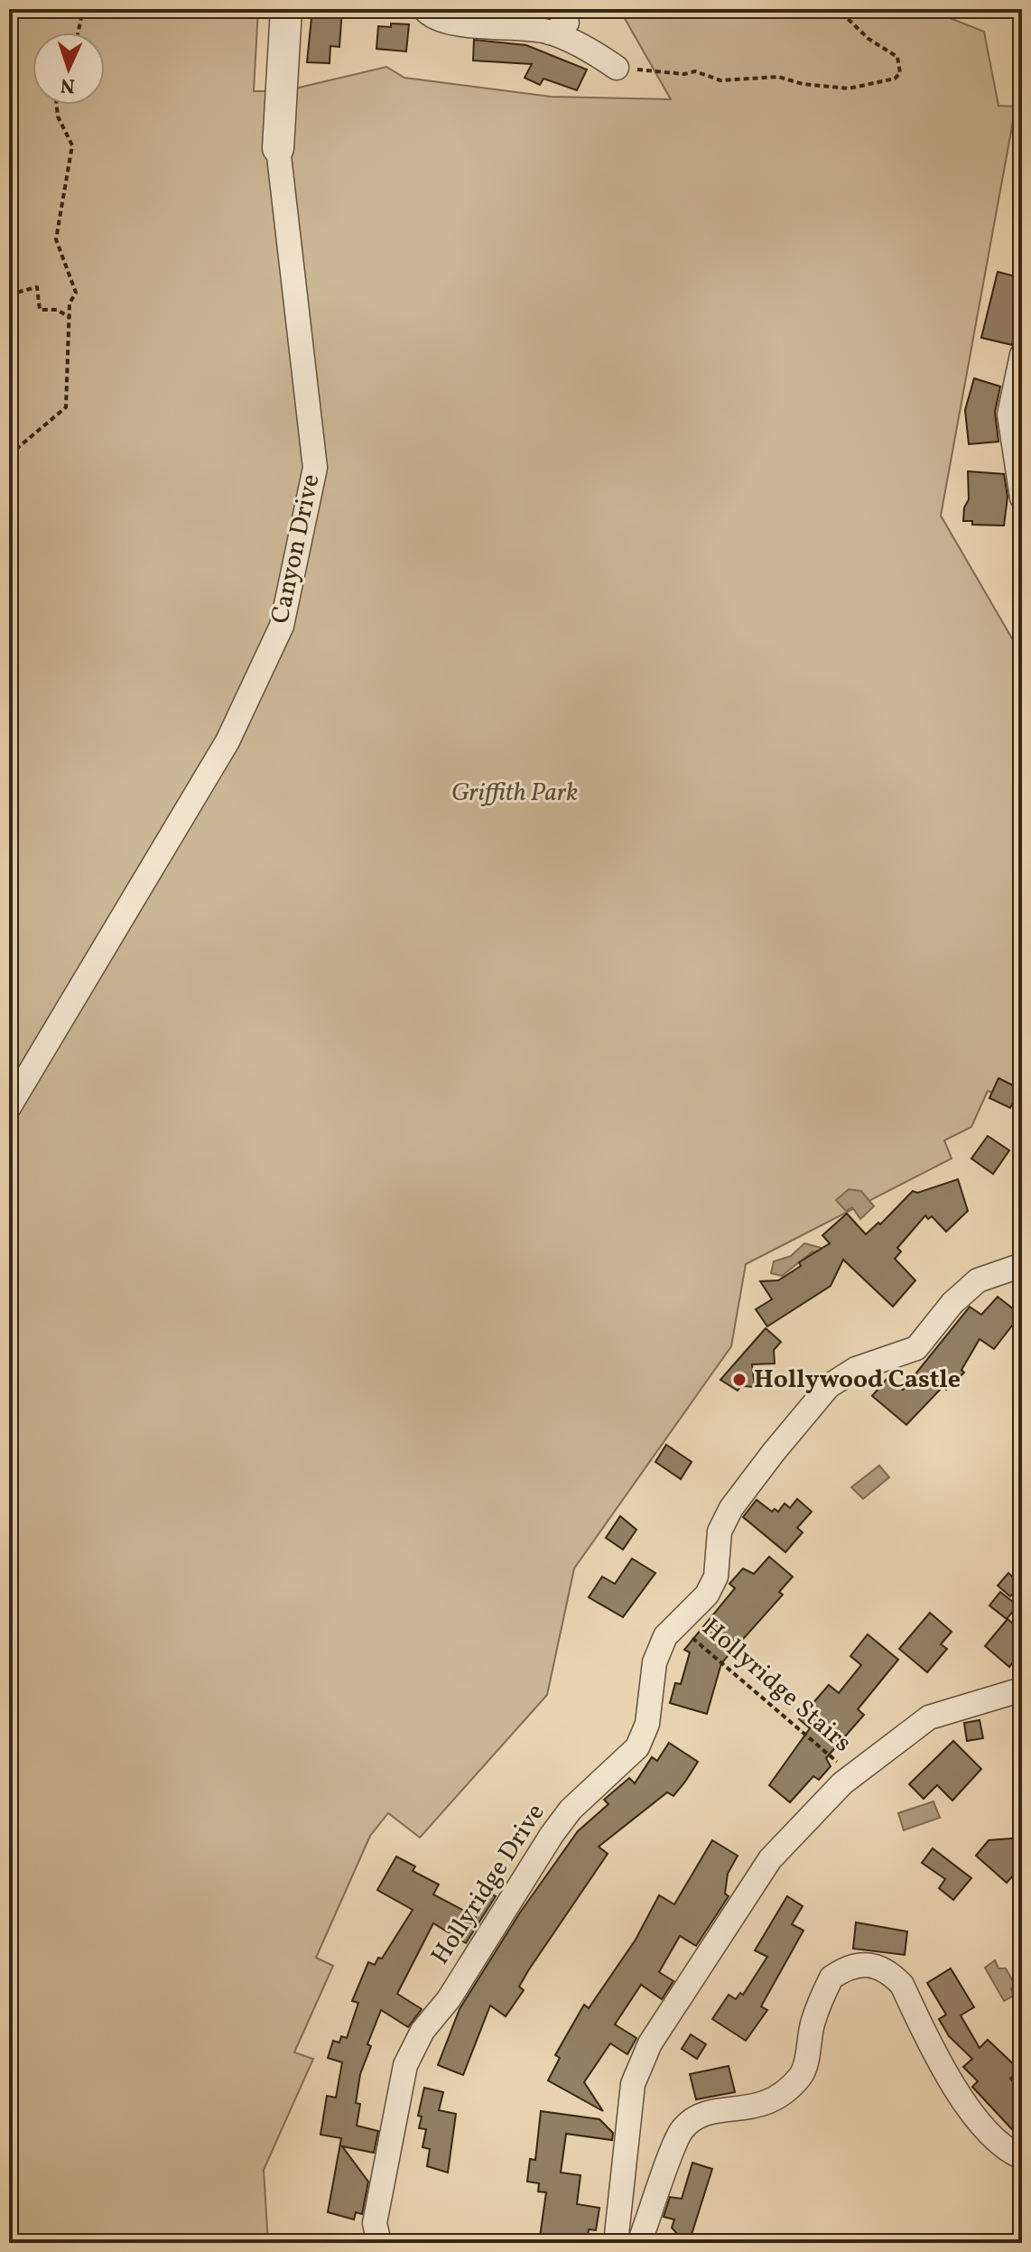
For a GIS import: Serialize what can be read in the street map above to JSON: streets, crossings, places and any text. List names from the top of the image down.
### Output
{
  "streets": {
    "street": ["Canyon Drive", "Hollyridge Drive"],
    "path": ["Hollyridge Stairs"]
  },
  "crossings": [
    ["Hollyridge Stairs", "Hollyridge Drive"]
  ],
  "parks": ["Griffith Park"],
  "places": ["Hollywood Castle"],
  "north": "bottom"
}
